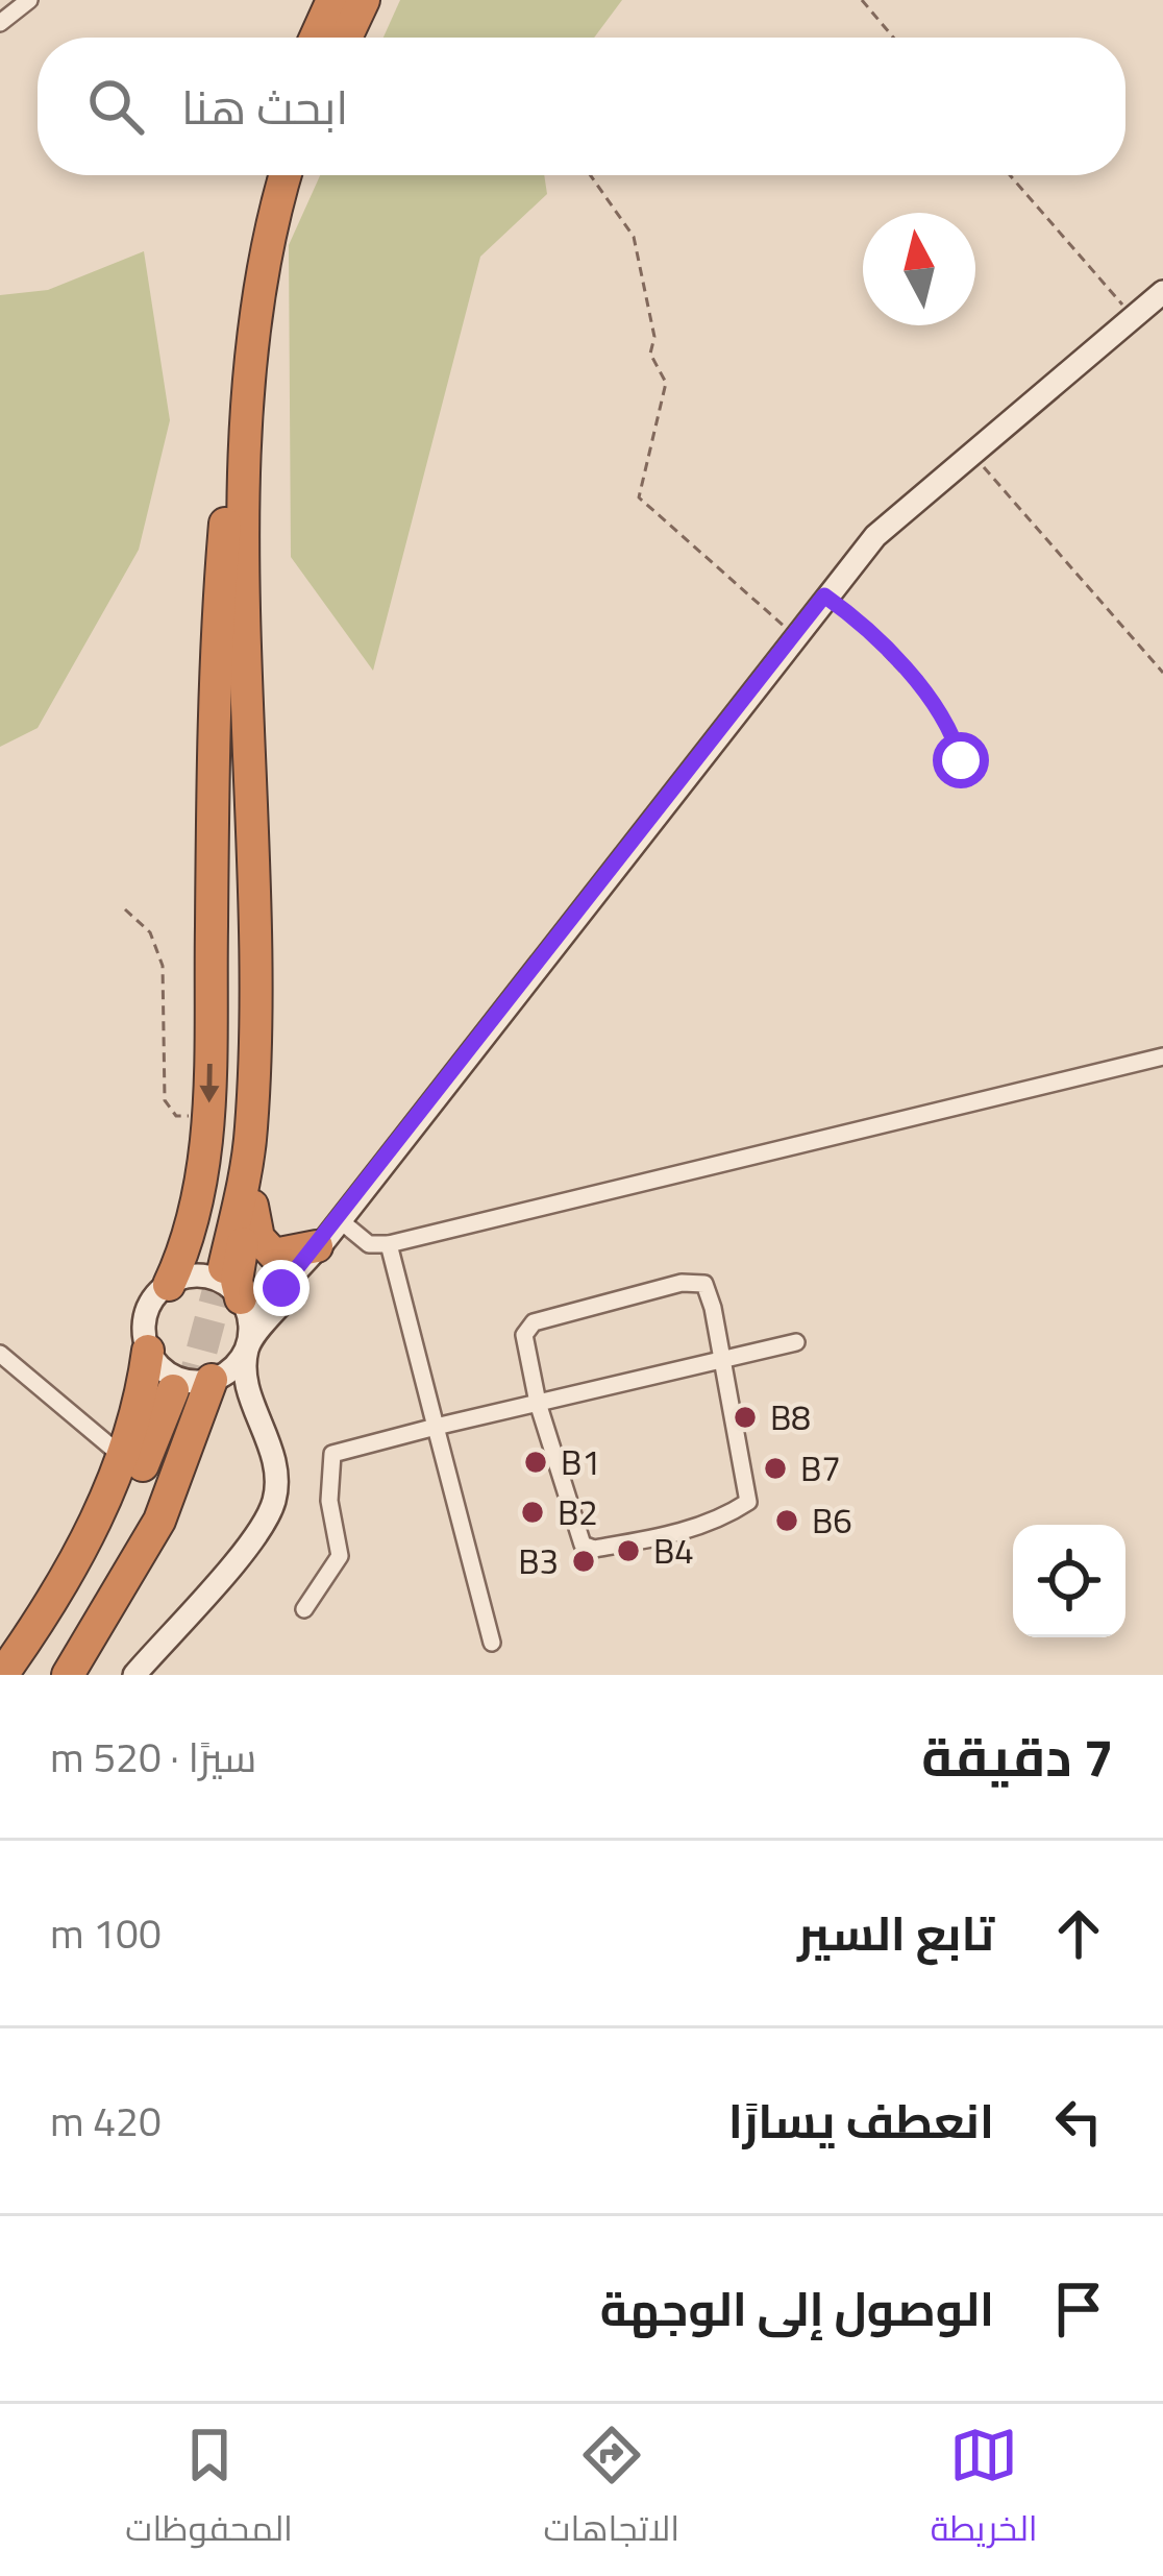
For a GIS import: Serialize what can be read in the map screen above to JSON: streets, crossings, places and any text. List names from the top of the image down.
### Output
{
  "places": [
    "B8",
    "B1",
    "B7",
    "B2",
    "B6",
    "B4",
    "B3"
  ],
  "north": "top",
  "page": {
    "search": "ابحث هنا",
    "heading": ["7 دقيقة", "سيرًا · 520 m"],
    "list": [
      ["تابع السير", "100 m"],
      ["انعطف يسارًا", "420 m"],
      "الوصول إلى الوجهة"
    ],
    "nav": ["الخريطة", "الاتجاهات", "المحفوظات"]
  }
}
